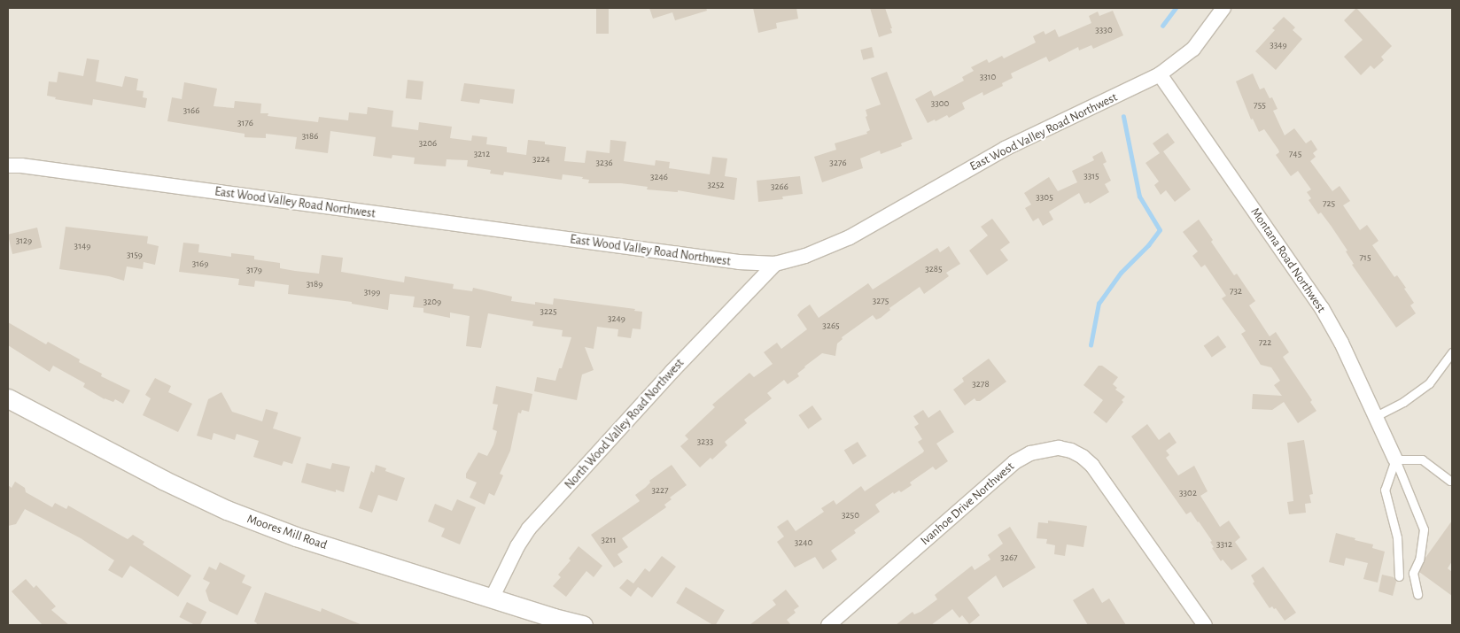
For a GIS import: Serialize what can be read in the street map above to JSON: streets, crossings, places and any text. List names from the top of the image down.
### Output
{
  "streets": {
    "street": [
      "East Wood Valley Road Northwest",
      "Montana Road Northwest",
      "North Wood Valley Road Northwest",
      "Ivanhoe Drive Northwest",
      "Moores Mill Road"
    ]
  },
  "crossings": [
    ["East Wood Valley Road Northwest", "Montana Road Northwest"],
    ["East Wood Valley Road Northwest", "North Wood Valley Road Northwest"],
    ["North Wood Valley Road Northwest", "Moores Mill Road"]
  ],
  "house_numbers": [
    "3330",
    "3349",
    "3310",
    "3300",
    "755",
    "3166",
    "3176",
    "3186",
    "3206",
    "3212",
    "745",
    "3224",
    "3236",
    "3276",
    "3315",
    "3246",
    "3252",
    "3266",
    "3305",
    "725",
    "3129",
    "3149",
    "3159",
    "715",
    "3169",
    "3285",
    "3179",
    "3189",
    "732",
    "3199",
    "3275",
    "3209",
    "3225",
    "3249",
    "3265",
    "722",
    "3278",
    "3233",
    "3227",
    "3302",
    "3250",
    "3211",
    "3240",
    "3312",
    "3267"
  ]
}
